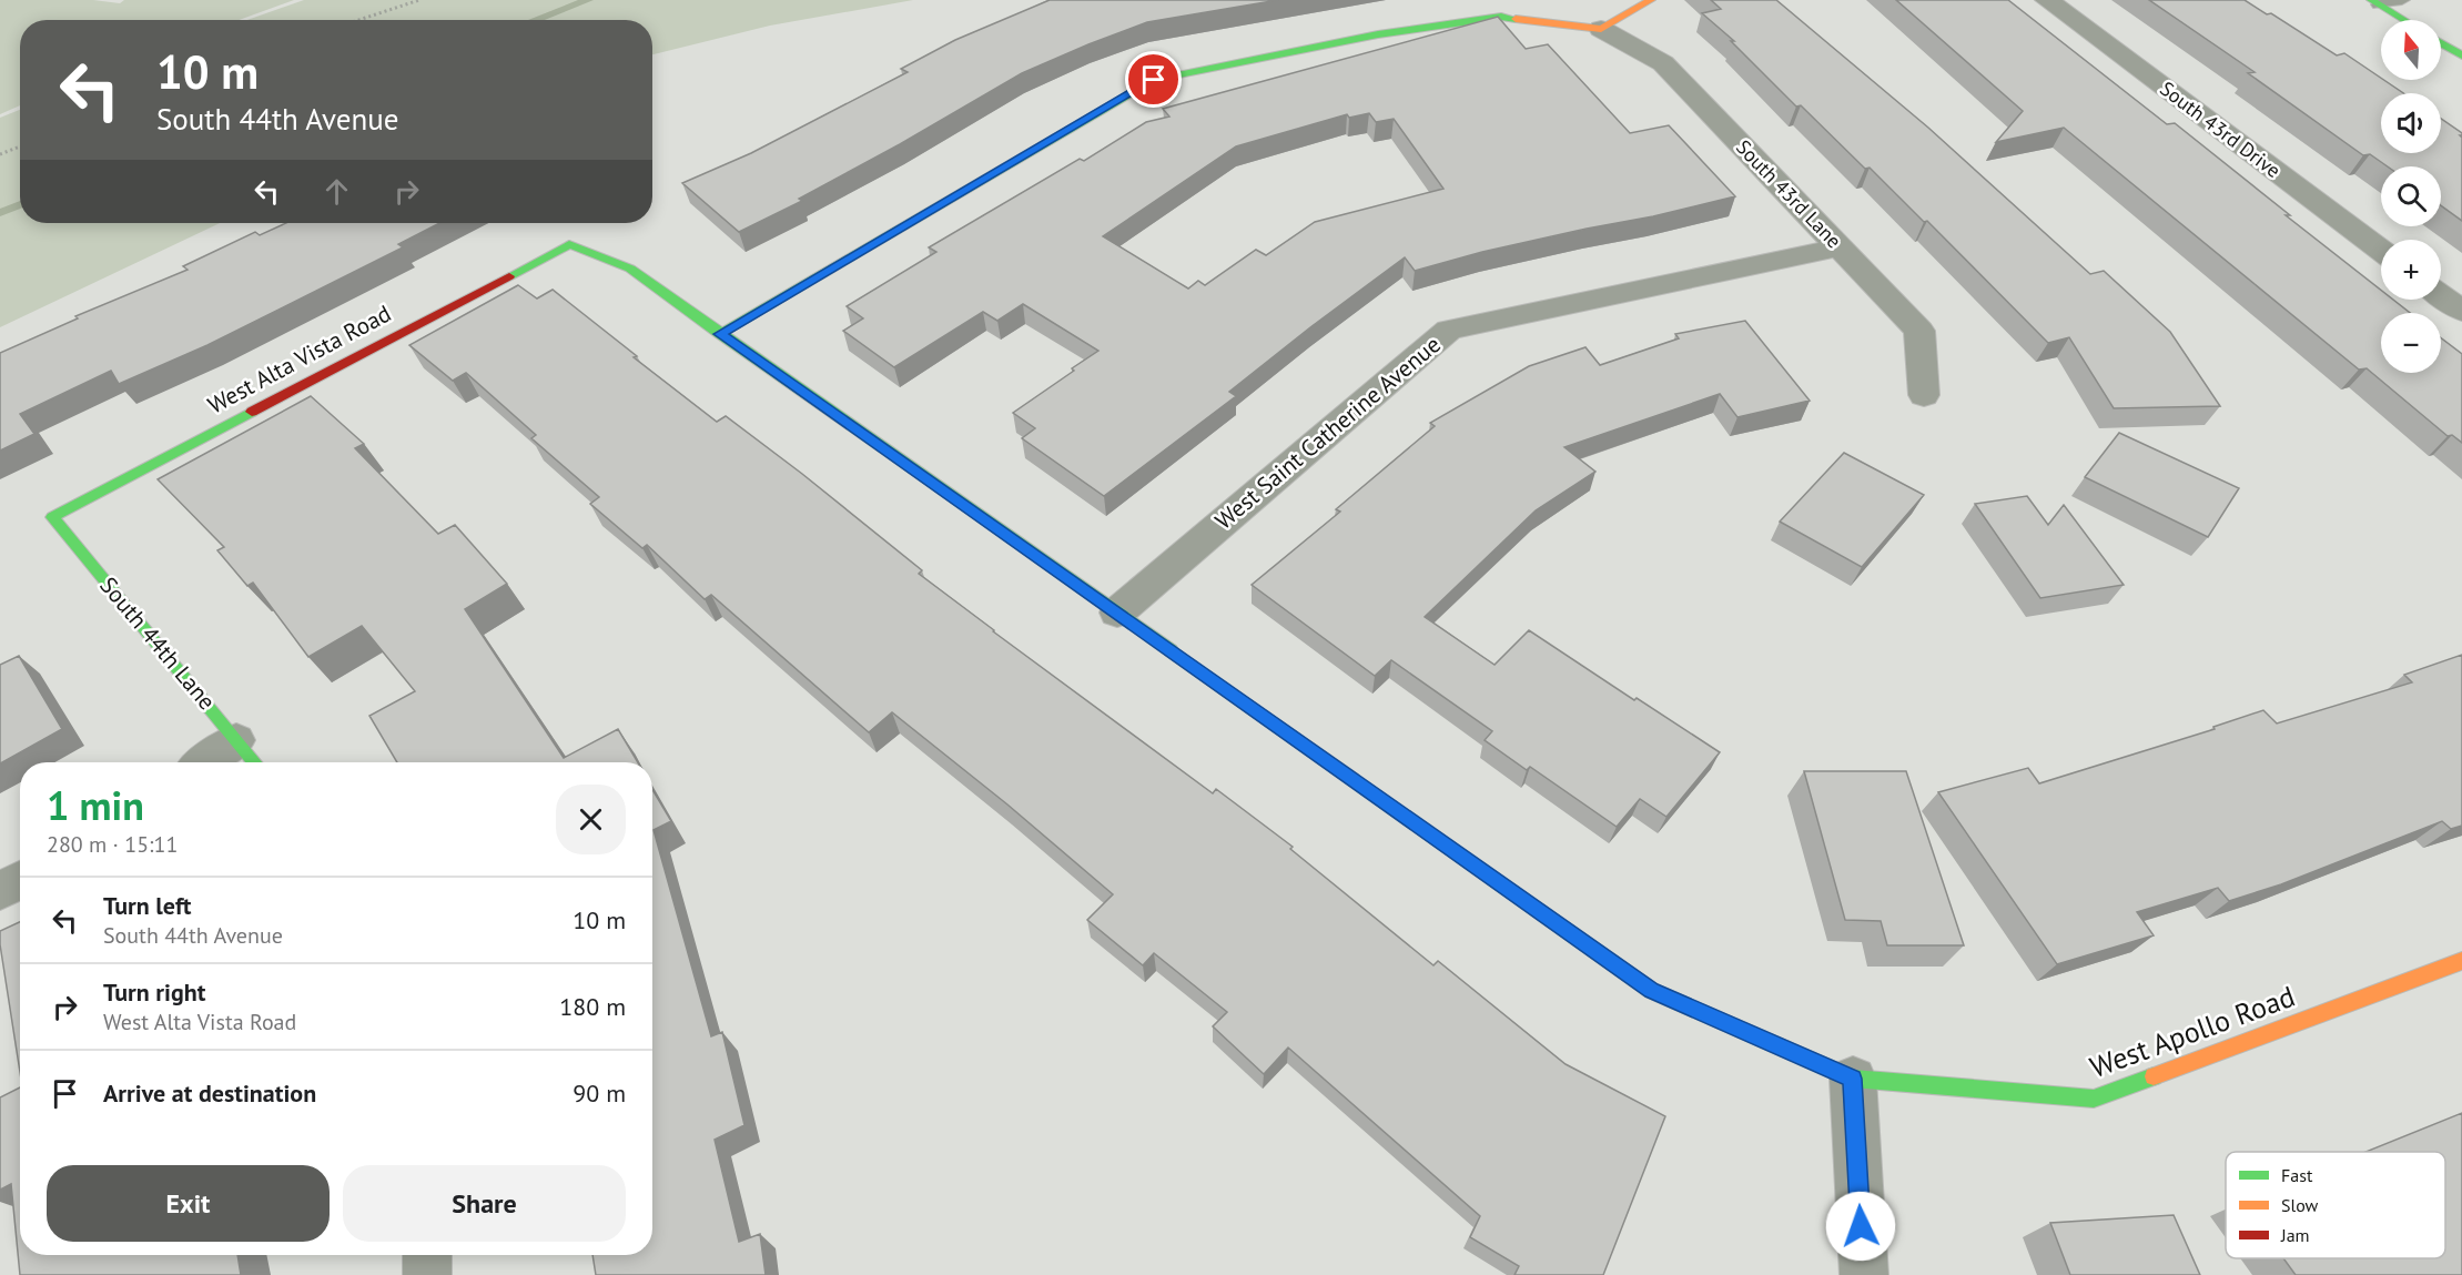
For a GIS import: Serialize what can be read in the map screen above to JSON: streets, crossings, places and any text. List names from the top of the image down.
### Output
{
  "streets": {
    "street": [
      "South 43rd Drive",
      "South 43rd Lane",
      "West Alta Vista Road",
      "West Saint Catherine Avenue",
      "South 44th Lane",
      "West Apollo Road"
    ]
  },
  "crossings": [
    ["South 43rd Lane", "West Saint Catherine Avenue"],
    ["West Alta Vista Road", "South 44th Lane"],
    ["West Alta Vista Road", "West Apollo Road"],
    ["West Saint Catherine Avenue", "West Apollo Road"]
  ],
  "legend": ["Fast", "Slow", "Jam"],
  "north": "top",
  "page": {
    "map_buttons": ["+", "−"],
    "turn": ["10 m", "South 44th Avenue"],
    "heading": ["1 min", "280 m · 15:11"],
    "list": [
      {
        "name": "Turn left",
        "note": "South 44th Avenue",
        "value": "10 m"
      },
      {
        "name": "Turn right",
        "note": "West Alta Vista Road",
        "value": "180 m"
      },
      {
        "name": "Arrive at destination",
        "value": "90 m"
      }
    ],
    "buttons": ["Exit", "Share"]
  }
}
